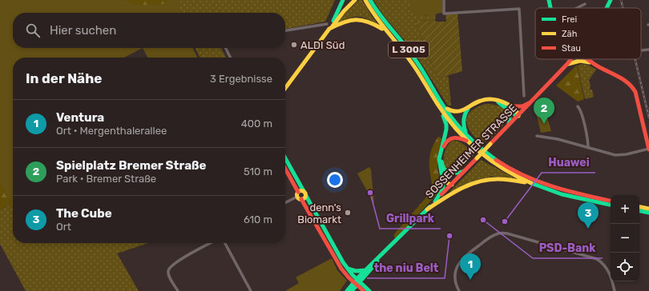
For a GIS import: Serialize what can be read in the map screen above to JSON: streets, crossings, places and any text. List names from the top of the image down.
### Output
{
  "streets": {
    "main road": ["L 3005", "SOSSENHEIMER STRASSE"]
  },
  "places": [
    "ALDI Süd",
    "Grillpark",
    "denn's Biomarkt",
    "PSD-Bank",
    "Huawei",
    "the niu Belt"
  ],
  "legend": ["Frei", "Zäh", "Stau"],
  "page": {
    "search": "Hier suchen",
    "heading": ["In der Nähe", "3 Ergebnisse"],
    "pins": ["2", "3", "1"],
    "list": [
      {
        "mark": "1",
        "name": "Ventura",
        "note": "Ort · Mergenthalerallee",
        "value": "400 m"
      },
      {
        "mark": "2",
        "name": "Spielplatz Bremer Straße",
        "note": "Park · Bremer Straße",
        "value": "510 m"
      },
      {
        "mark": "3",
        "name": "The Cube",
        "note": "Ort",
        "value": "610 m"
      }
    ],
    "map_buttons": ["+", "−"]
  }
}
